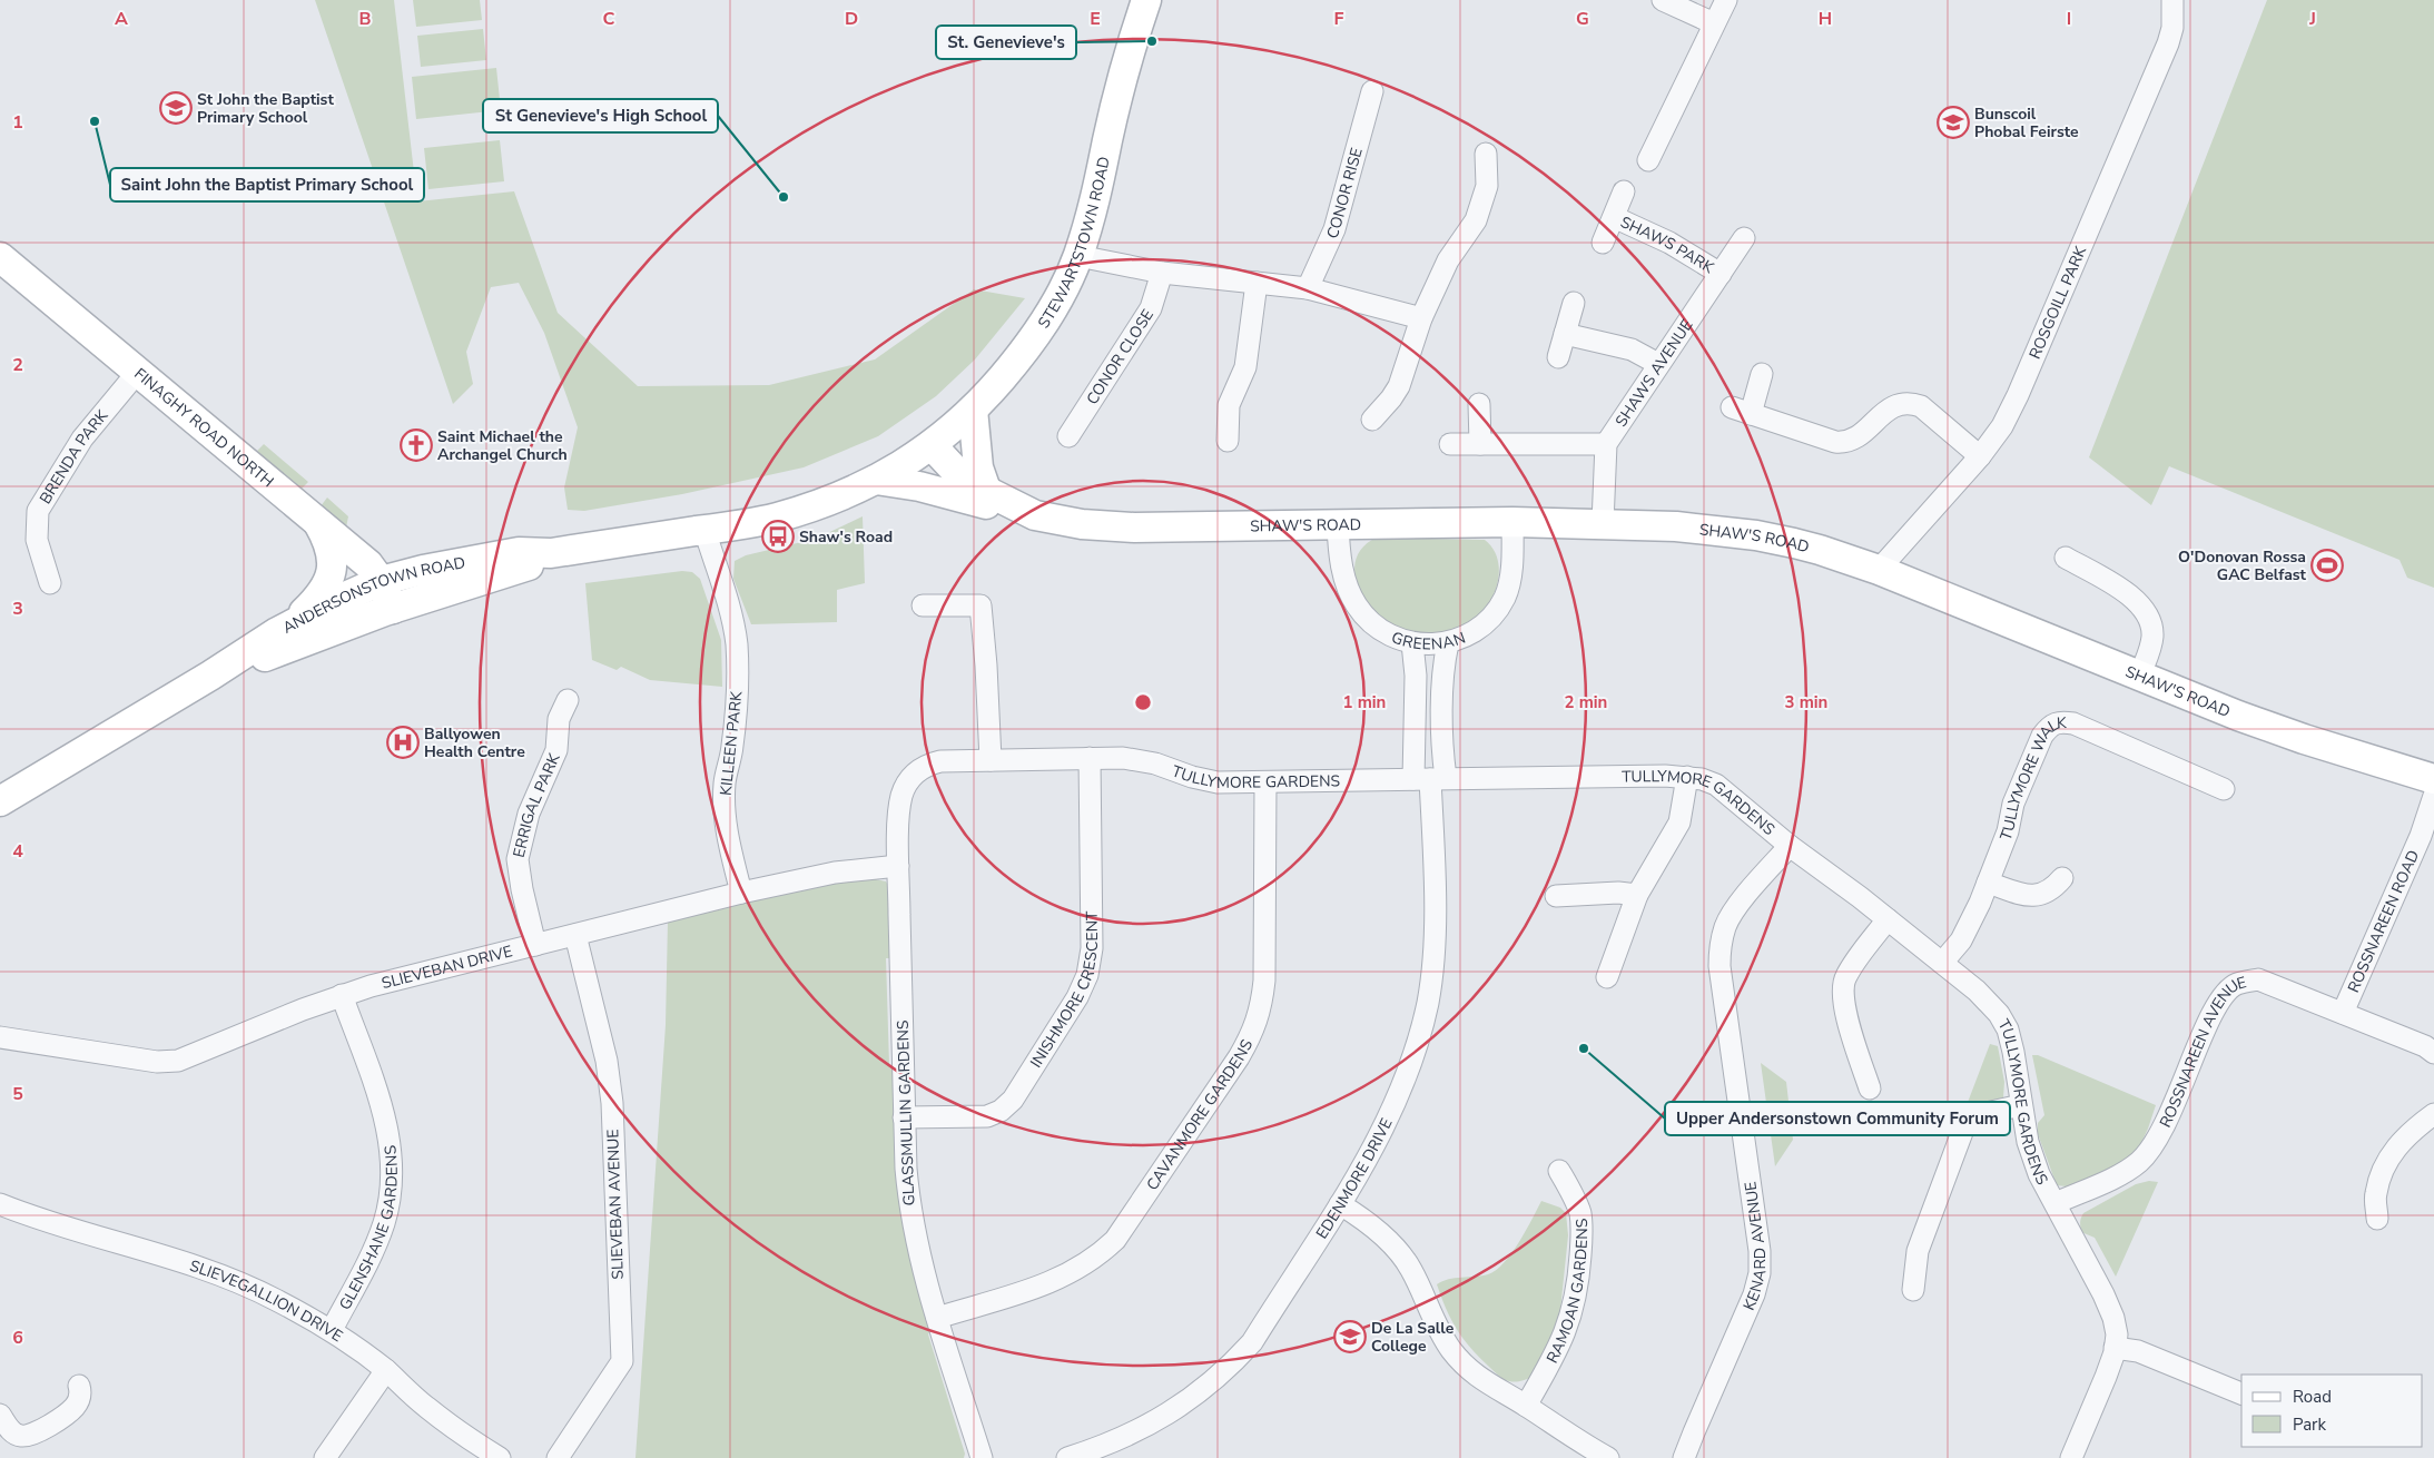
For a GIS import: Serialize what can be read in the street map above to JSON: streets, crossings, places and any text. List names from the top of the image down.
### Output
{
  "streets": {
    "street": [
      "CONOR RISE",
      "STEWARTSTOWN ROAD",
      "SHAWS PARK",
      "ROSGOILL PARK",
      "CONOR CLOSE",
      "SHAWS AVENUE",
      "FINAGHY ROAD NORTH",
      "BRENDA PARK",
      "SHAW'S ROAD",
      "ANDERSONSTOWN ROAD",
      "GREENAN",
      "KILLEEN PARK",
      "TULLYMORE GARDENS",
      "TULLYMORE WALK",
      "ERRIGAL PARK",
      "ROSSNAREEN ROAD",
      "SLIEVEBAN DRIVE",
      "INISHMORE CRESCENT",
      "ROSSNAREEN AVENUE",
      "GLASSMULLIN GARDENS",
      "CAVANMORE GARDENS",
      "EDENMORE DRIVE",
      "SLIEVEBAN AVENUE",
      "GLENSHANE GARDENS",
      "KENARD AVENUE",
      "RAMOAN GARDENS",
      "SLIEVEGALLION DRIVE"
    ]
  },
  "crossings": [
    ["STEWARTSTOWN ROAD", "SHAW'S ROAD"],
    ["STEWARTSTOWN ROAD", "ANDERSONSTOWN ROAD"],
    ["SHAWS PARK", "SHAWS AVENUE"],
    ["ROSGOILL PARK", "SHAW'S ROAD"],
    ["SHAWS AVENUE", "SHAW'S ROAD"],
    ["FINAGHY ROAD NORTH", "BRENDA PARK"],
    ["FINAGHY ROAD NORTH", "ANDERSONSTOWN ROAD"],
    ["SHAW'S ROAD", "ANDERSONSTOWN ROAD"],
    ["SHAW'S ROAD", "GREENAN"],
    ["ANDERSONSTOWN ROAD", "KILLEEN PARK"],
    ["KILLEEN PARK", "SLIEVEBAN DRIVE"],
    ["TULLYMORE GARDENS", "TULLYMORE WALK"],
    ["TULLYMORE GARDENS", "INISHMORE CRESCENT"],
    ["TULLYMORE GARDENS", "ROSSNAREEN AVENUE"],
    ["TULLYMORE GARDENS", "GLASSMULLIN GARDENS"],
    ["TULLYMORE GARDENS", "CAVANMORE GARDENS"],
    ["TULLYMORE GARDENS", "EDENMORE DRIVE"],
    ["TULLYMORE GARDENS", "KENARD AVENUE"],
    ["ERRIGAL PARK", "SLIEVEBAN DRIVE"],
    ["ROSSNAREEN ROAD", "ROSSNAREEN AVENUE"],
    ["SLIEVEBAN DRIVE", "GLASSMULLIN GARDENS"],
    ["SLIEVEBAN DRIVE", "SLIEVEBAN AVENUE"],
    ["SLIEVEBAN DRIVE", "GLENSHANE GARDENS"],
    ["INISHMORE CRESCENT", "GLASSMULLIN GARDENS"],
    ["GLASSMULLIN GARDENS", "CAVANMORE GARDENS"],
    ["GLENSHANE GARDENS", "SLIEVEGALLION DRIVE"]
  ],
  "places": {
    "other": [
      "St. Genevieve's",
      "Saint John the Baptist Primary School",
      "St Genevieve's High School",
      "Upper Andersonstown Community Forum"
    ],
    "school or university": ["St John the Baptist Primary School", "Bunscoil Phobal Feirste", "De La Salle College"],
    "church": ["Saint Michael the Archangel Church"],
    "bus stop": ["Shaw's Road"],
    "sports": ["O'Donovan Rossa GAC Belfast"],
    "hospital": ["Ballyowen Health Centre"]
  },
  "legend": ["Road", "Park"],
  "grid": {
    "columns": [
      "A",
      "B",
      "C",
      "D",
      "E",
      "F",
      "G",
      "H",
      "I",
      "J"
    ],
    "rows": [
      "1",
      "2",
      "3",
      "4",
      "5",
      "6"
    ]
  },
  "rings": ["1 min", "2 min", "3 min"]
}
